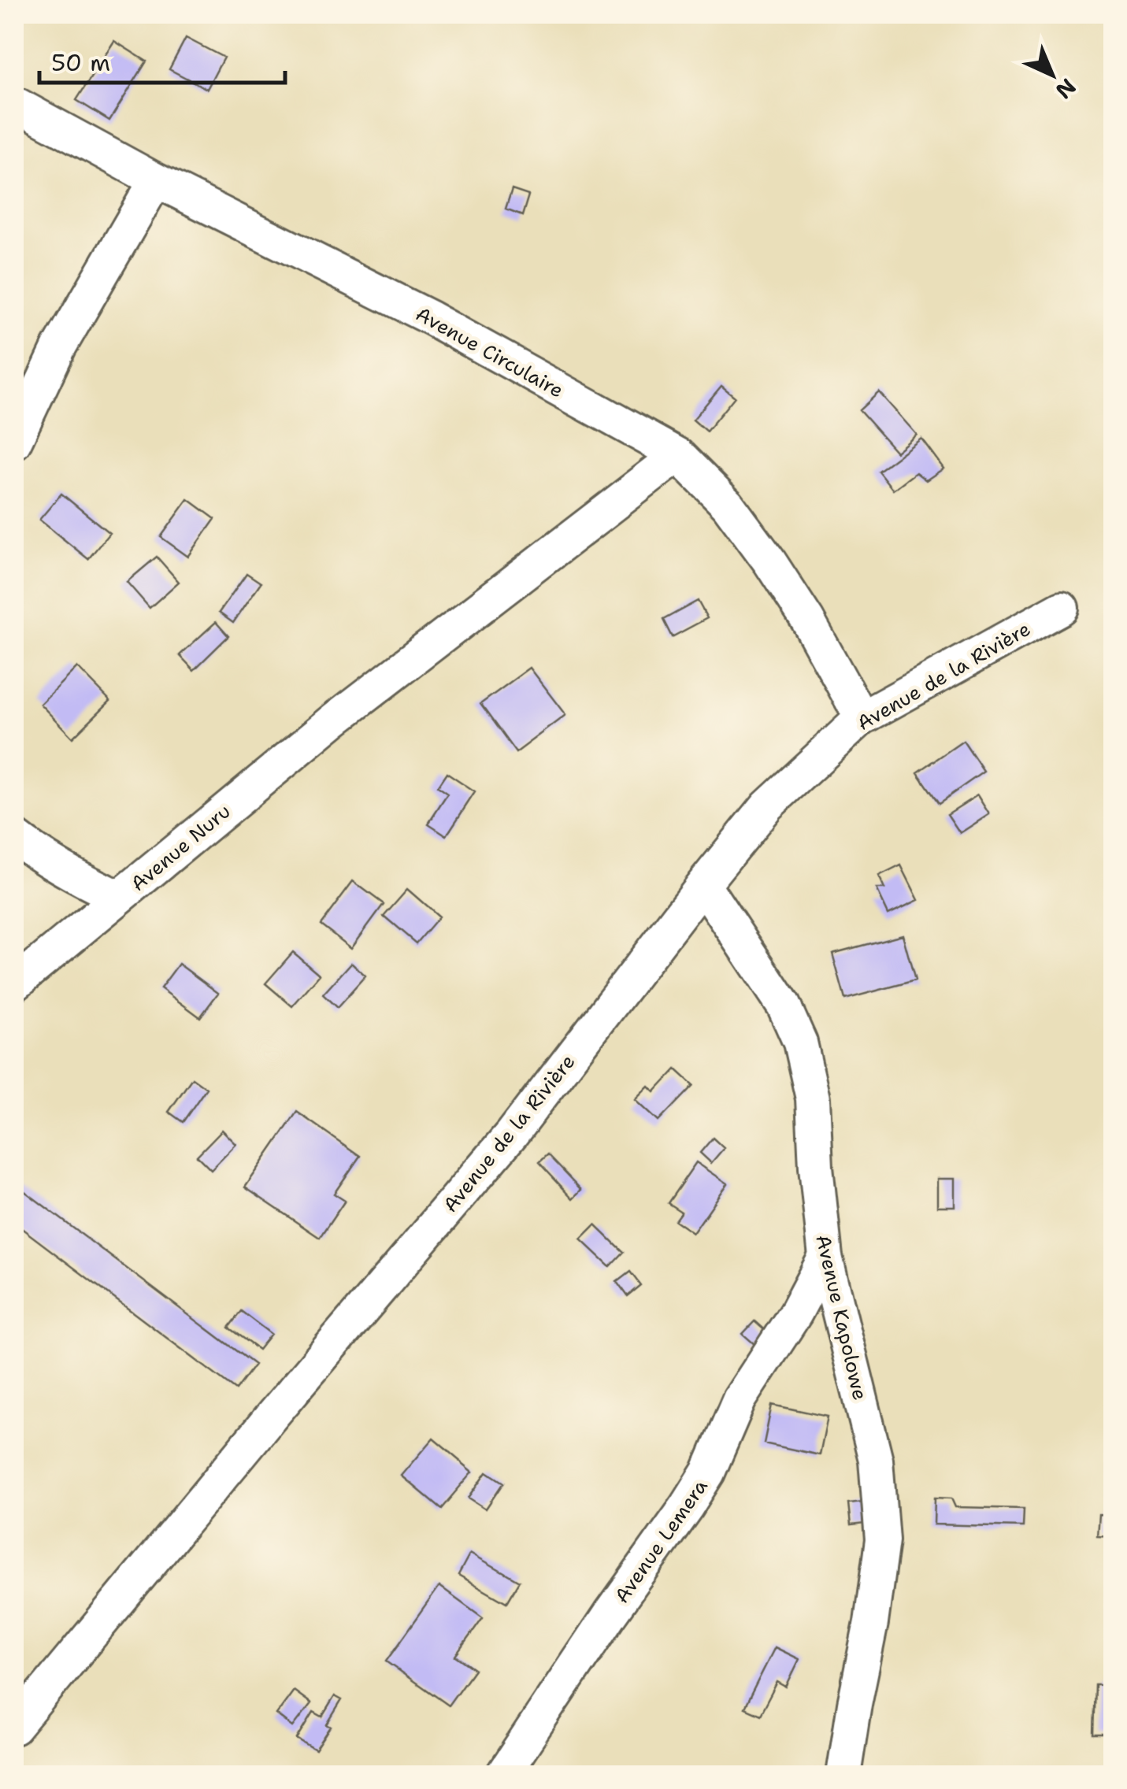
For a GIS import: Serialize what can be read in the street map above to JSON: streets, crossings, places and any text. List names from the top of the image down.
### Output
{
  "streets": {
    "street": [
      "Avenue Circulaire",
      "Avenue de la Rivière",
      "Avenue Nuru",
      "Avenue Kapolowe",
      "Avenue Lemera"
    ]
  },
  "crossings": [
    ["Avenue Circulaire", "Avenue de la Rivière"],
    ["Avenue Circulaire", "Avenue Nuru"],
    ["Avenue de la Rivière", "Avenue Kapolowe"],
    ["Avenue Kapolowe", "Avenue Lemera"]
  ],
  "scale_bar": "50 m",
  "north": "bottom right"
}
